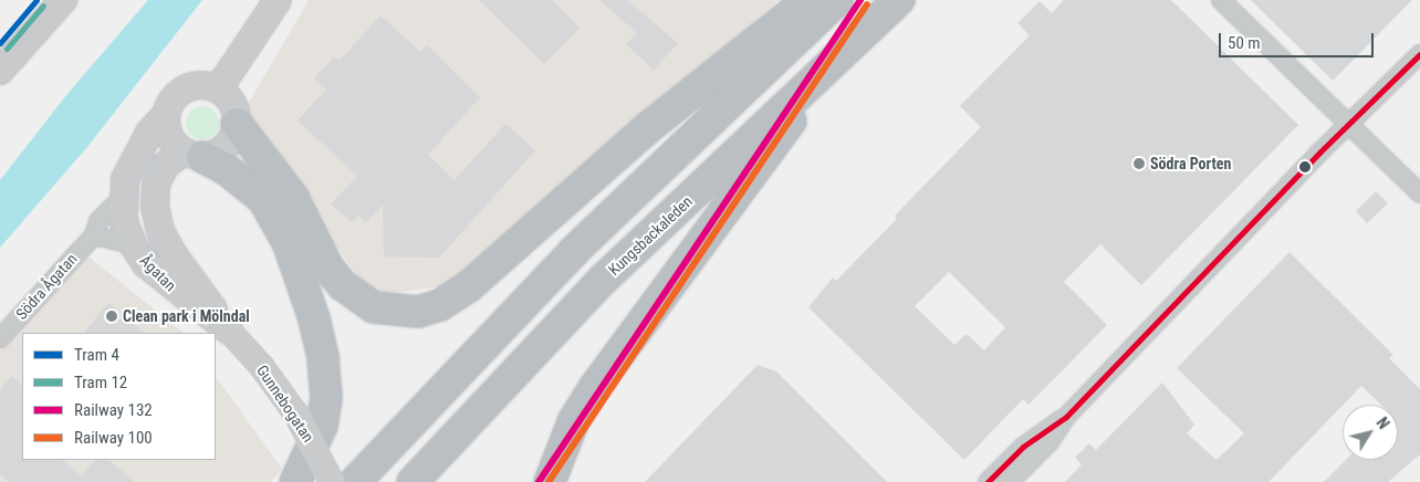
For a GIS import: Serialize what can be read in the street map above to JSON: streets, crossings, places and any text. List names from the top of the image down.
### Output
{
  "streets": {
    "highway": ["Kungsbackaleden"],
    "main road": ["Ågatan", "Gunnebogatan"],
    "street": ["Södra Ågatan"]
  },
  "crossings": [
    ["Ågatan", "Södra Ågatan"],
    ["Ågatan", "Gunnebogatan"]
  ],
  "places": ["Södra Porten", "Clean park i Mölndal"],
  "lines": [
    "tram line 4",
    "rail line 132",
    "rail line 100",
    "tram line 12"
  ],
  "legend": [
    "Tram 4",
    "Tram 12",
    "Railway 132",
    "Railway 100"
  ],
  "scale_bar": "50 m",
  "north": "top right"
}
